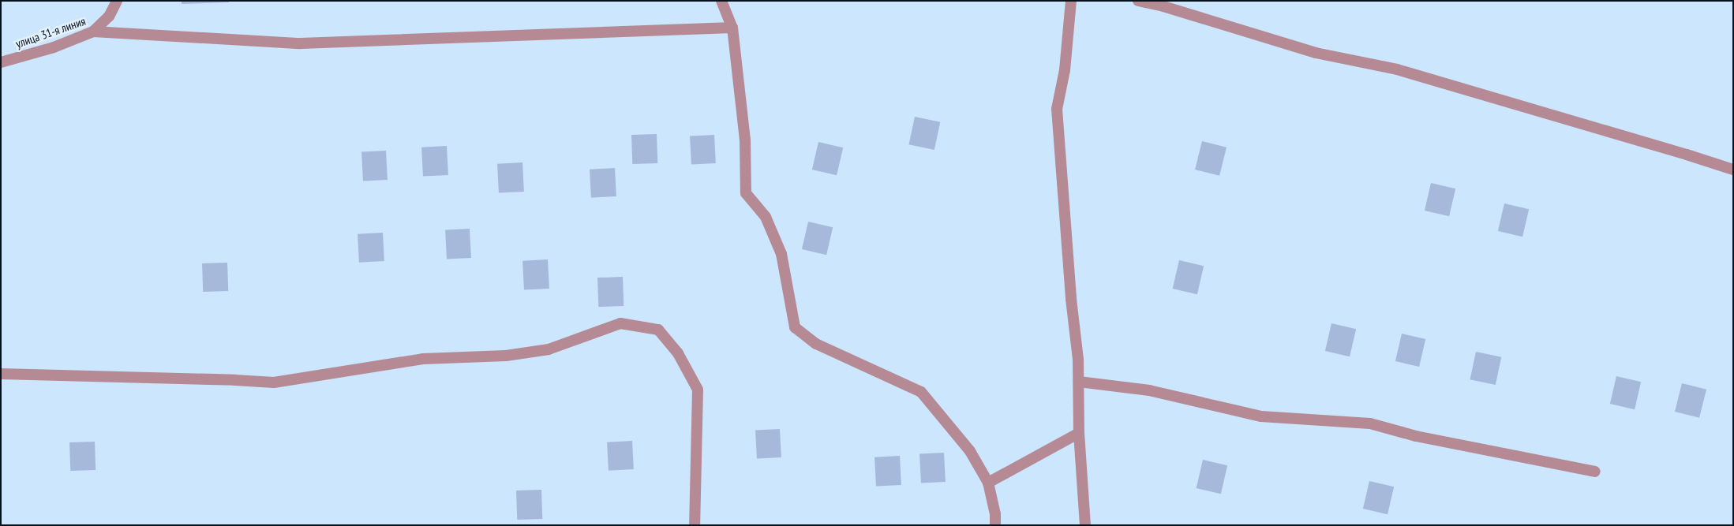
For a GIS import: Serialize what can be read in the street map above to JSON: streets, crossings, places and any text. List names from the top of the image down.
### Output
{
  "streets": {
    "street": ["улица 31-я линия"]
  }
}
